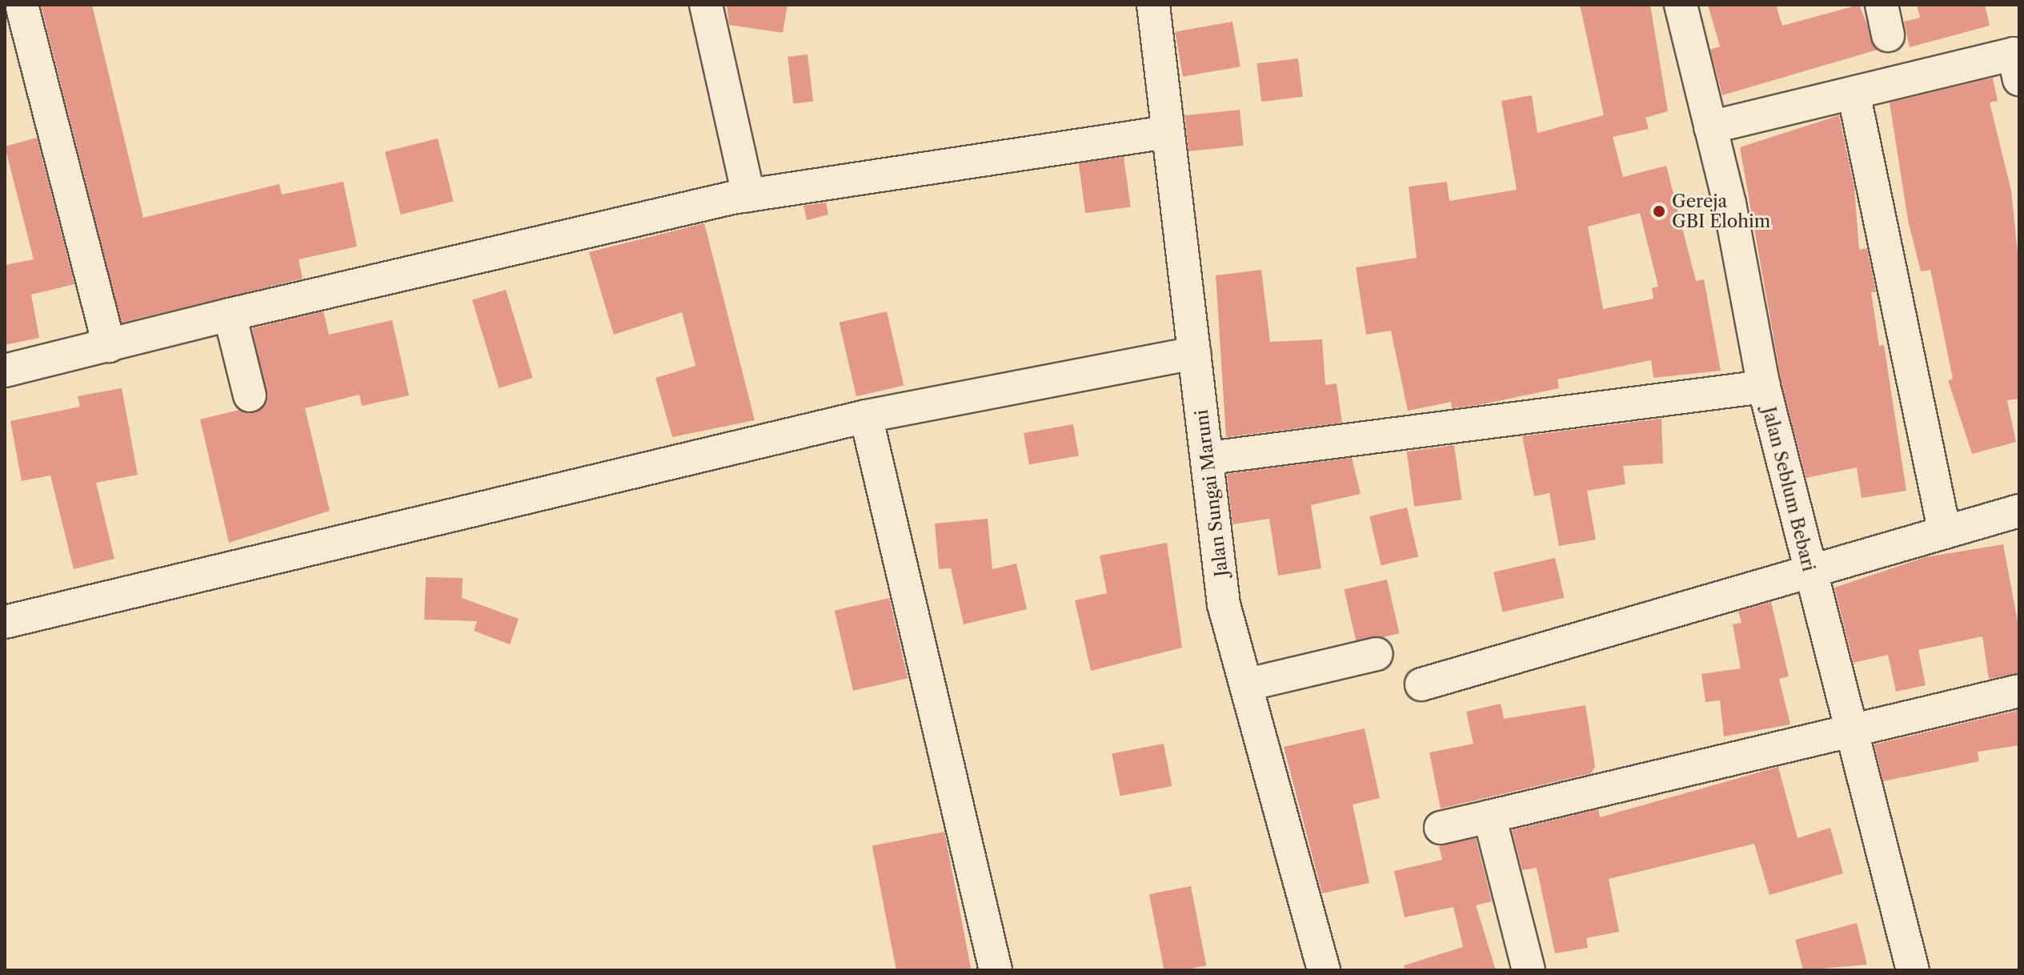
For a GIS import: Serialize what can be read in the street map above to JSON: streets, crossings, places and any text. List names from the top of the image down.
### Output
{
  "streets": {
    "street": ["Jalan Seblum Bebari", "Jalan Sungai Maruni"]
  },
  "places": ["Gereja GBI Elohim"]
}
